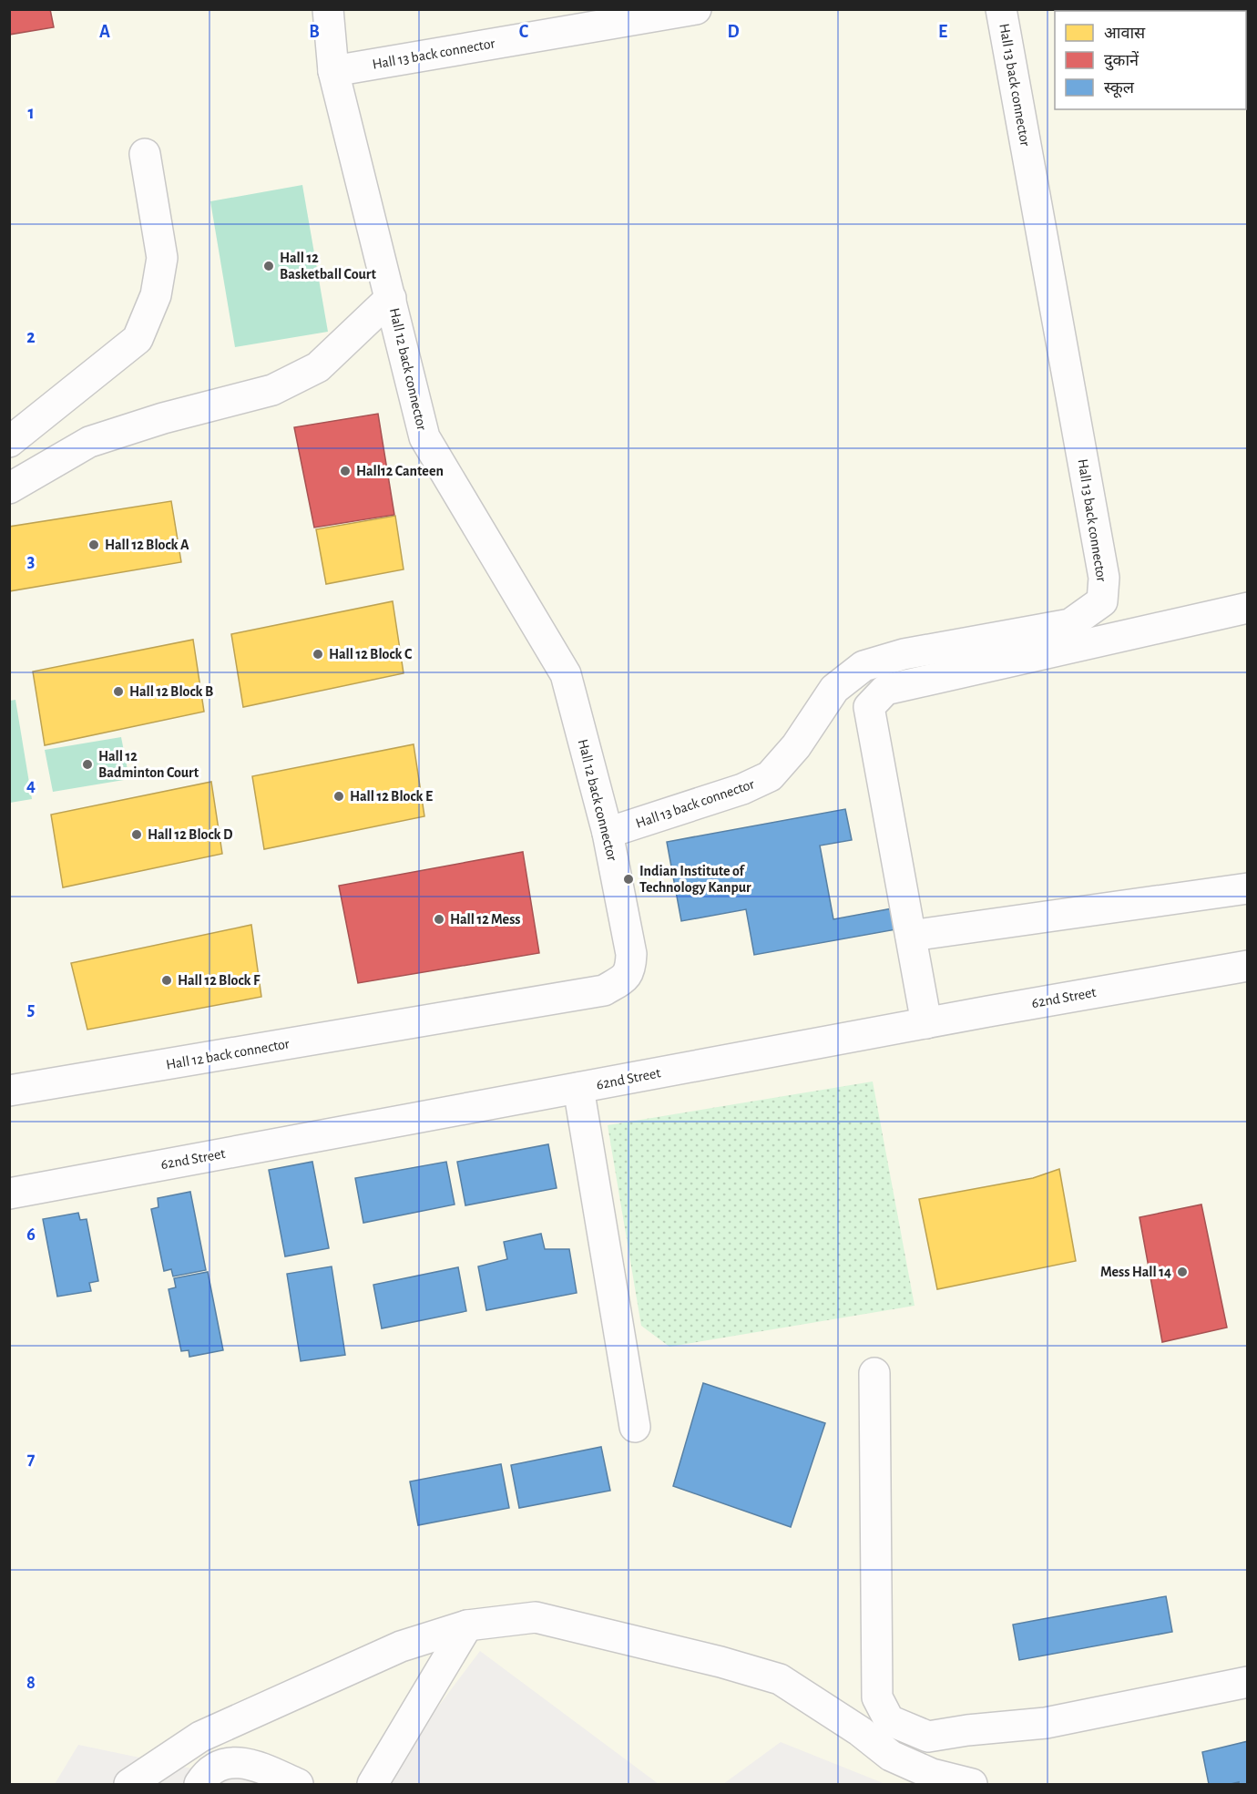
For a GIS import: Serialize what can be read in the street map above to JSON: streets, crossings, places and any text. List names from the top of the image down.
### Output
{
  "streets": {
    "street": ["Hall 13 back connector", "Hall 12 back connector", "62nd Street"]
  },
  "crossings": [
    ["Hall 13 back connector", "Hall 12 back connector"]
  ],
  "places": [
    "Hall 12 Basketball Court",
    "Hall12 Canteen",
    "Hall 12 Block A",
    "Hall 12 Block C",
    "Hall 12 Block B",
    "Hall 12 Badminton Court",
    "Hall 12 Block E",
    "Hall 12 Block D",
    "Indian Institute of Technology Kanpur",
    "Hall 12 Mess",
    "Hall 12 Block F",
    "Mess Hall 14"
  ],
  "legend": ["आवास", "दुकानें", "स्कूल"],
  "grid": {
    "columns": [
      "A",
      "B",
      "C",
      "D",
      "E"
    ],
    "rows": [
      "1",
      "2",
      "3",
      "4",
      "5",
      "6",
      "7",
      "8"
    ]
  }
}
